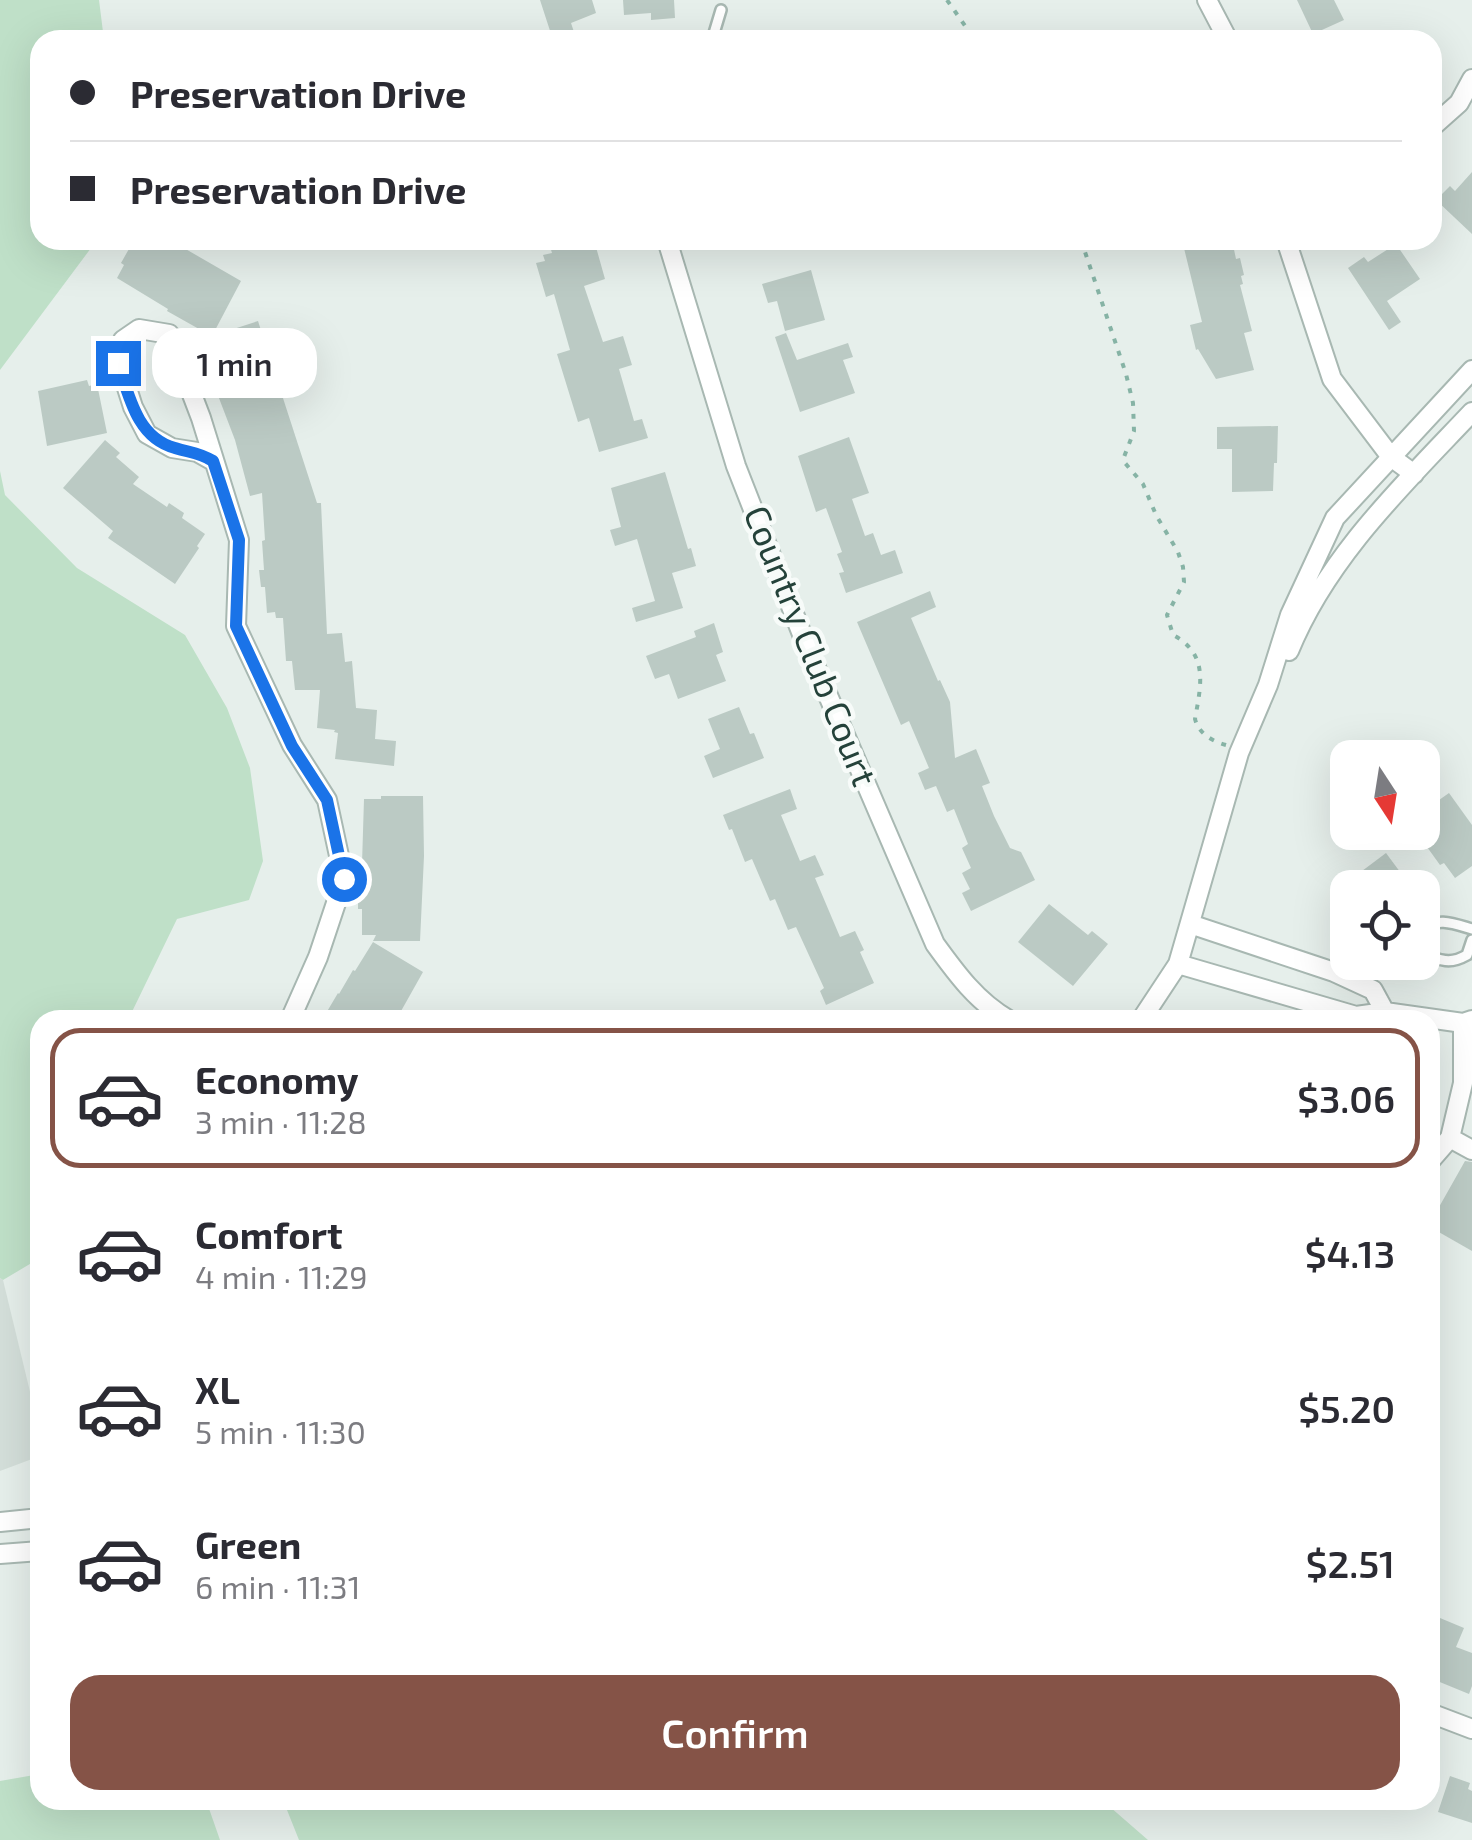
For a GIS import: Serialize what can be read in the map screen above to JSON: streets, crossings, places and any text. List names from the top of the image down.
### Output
{
  "streets": {
    "street": ["Country Club Court"]
  },
  "north": "bottom",
  "page": {
    "banner": ["Preservation Drive", "Preservation Drive"],
    "bubble": "1 min",
    "list": [
      {
        "name": "Economy",
        "note": "3 min · 11:28",
        "value": "$3.06"
      },
      {
        "name": "Comfort",
        "note": "4 min · 11:29",
        "value": "$4.13"
      },
      {
        "name": "XL",
        "note": "5 min · 11:30",
        "value": "$5.20"
      },
      {
        "name": "Green",
        "note": "6 min · 11:31",
        "value": "$2.51"
      }
    ],
    "buttons": "Confirm"
  }
}
